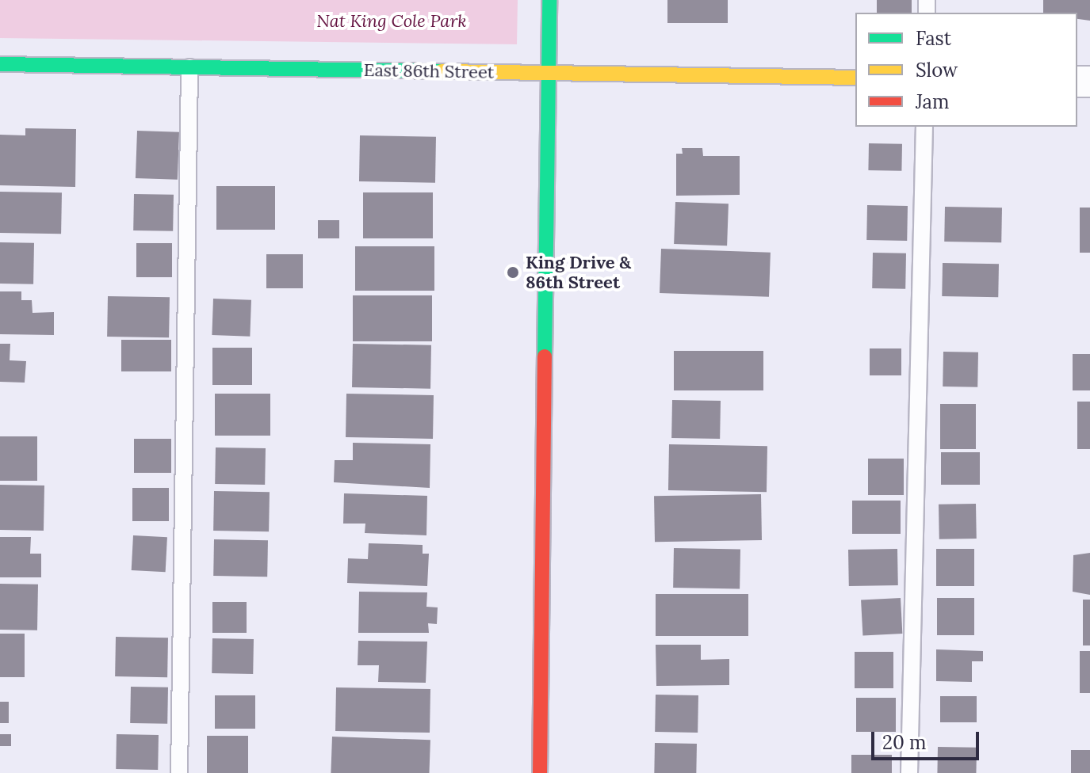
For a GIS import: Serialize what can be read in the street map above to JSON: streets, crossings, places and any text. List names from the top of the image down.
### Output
{
  "streets": {
    "street": ["East 86th Street"]
  },
  "parks": ["Nat King Cole Park"],
  "places": ["King Drive & 86th Street"],
  "legend": ["Fast", "Slow", "Jam"],
  "scale_bar": "20 m"
}
